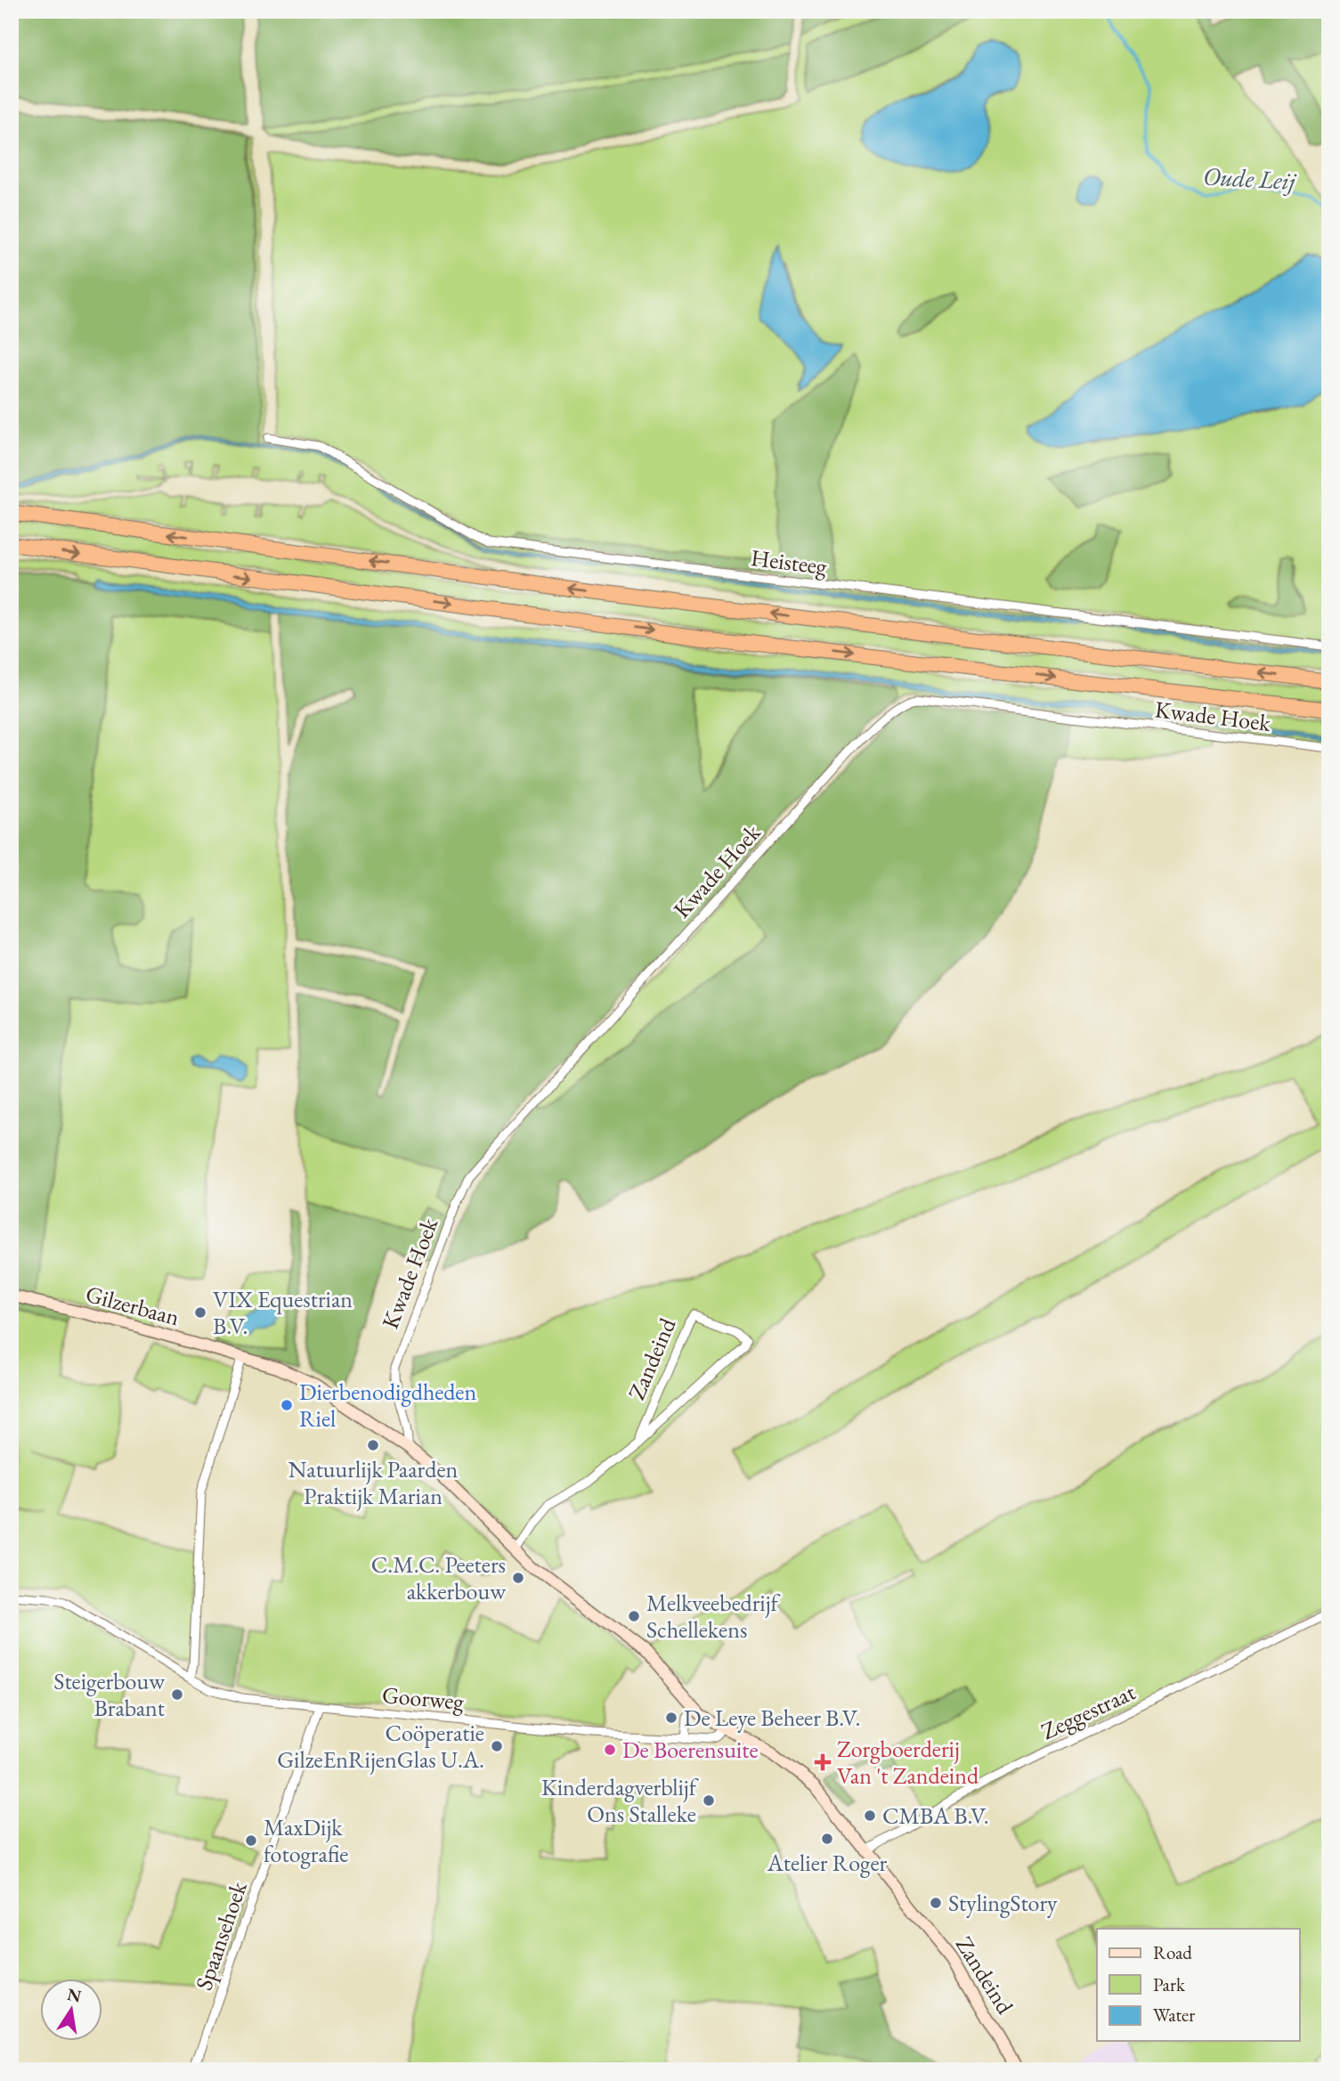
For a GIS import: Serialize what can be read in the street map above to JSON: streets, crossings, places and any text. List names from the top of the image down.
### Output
{
  "streets": {
    "street": [
      "Heisteeg",
      "Kwade Hoek",
      "Gilzerbaan",
      "Zandeind",
      "Goorweg",
      "Zeggestraat",
      "Spaansehoek"
    ]
  },
  "crossings": [
    ["Kwade Hoek", "Zandeind"],
    ["Gilzerbaan", "Zandeind"],
    ["Zandeind", "Goorweg"],
    ["Zandeind", "Zeggestraat"],
    ["Goorweg", "Spaansehoek"]
  ],
  "water": ["Oude Leij"],
  "places": {
    "other": [
      "VIX Equestrian B.V.",
      "Dierbenodigdheden Riel",
      "Natuurlijk Paarden Praktijk Marian",
      "C.M.C. Peeters akkerbouw",
      "Melkveebedrijf Schellekens",
      "Steigerbouw Brabant",
      "De Leye Beheer B.V.",
      "Coöperatie GilzeEnRijenGlas U.A.",
      "De Boerensuite",
      "Kinderdagverblijf Ons Stalleke",
      "CMBA B.V.",
      "Atelier Roger",
      "MaxDijk fotografie",
      "StylingStory"
    ],
    "health": ["Zorgboerderij Van 't Zandeind"]
  },
  "legend": ["Road", "Park", "Water"],
  "north": "top"
}
